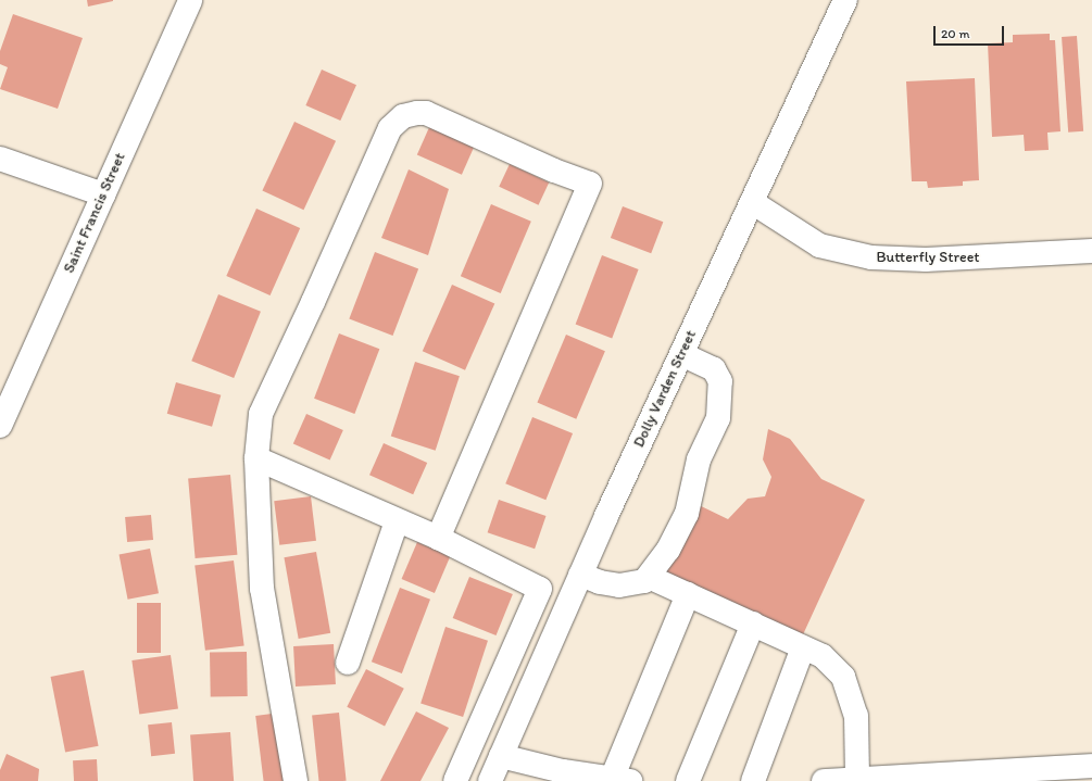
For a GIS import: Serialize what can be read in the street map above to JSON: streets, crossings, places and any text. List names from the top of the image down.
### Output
{
  "streets": {
    "street": ["Saint Francis Street", "Butterfly Street", "Dolly Varden Street"]
  },
  "crossings": [
    ["Butterfly Street", "Dolly Varden Street"]
  ],
  "scale_bar": "20 m"
}
